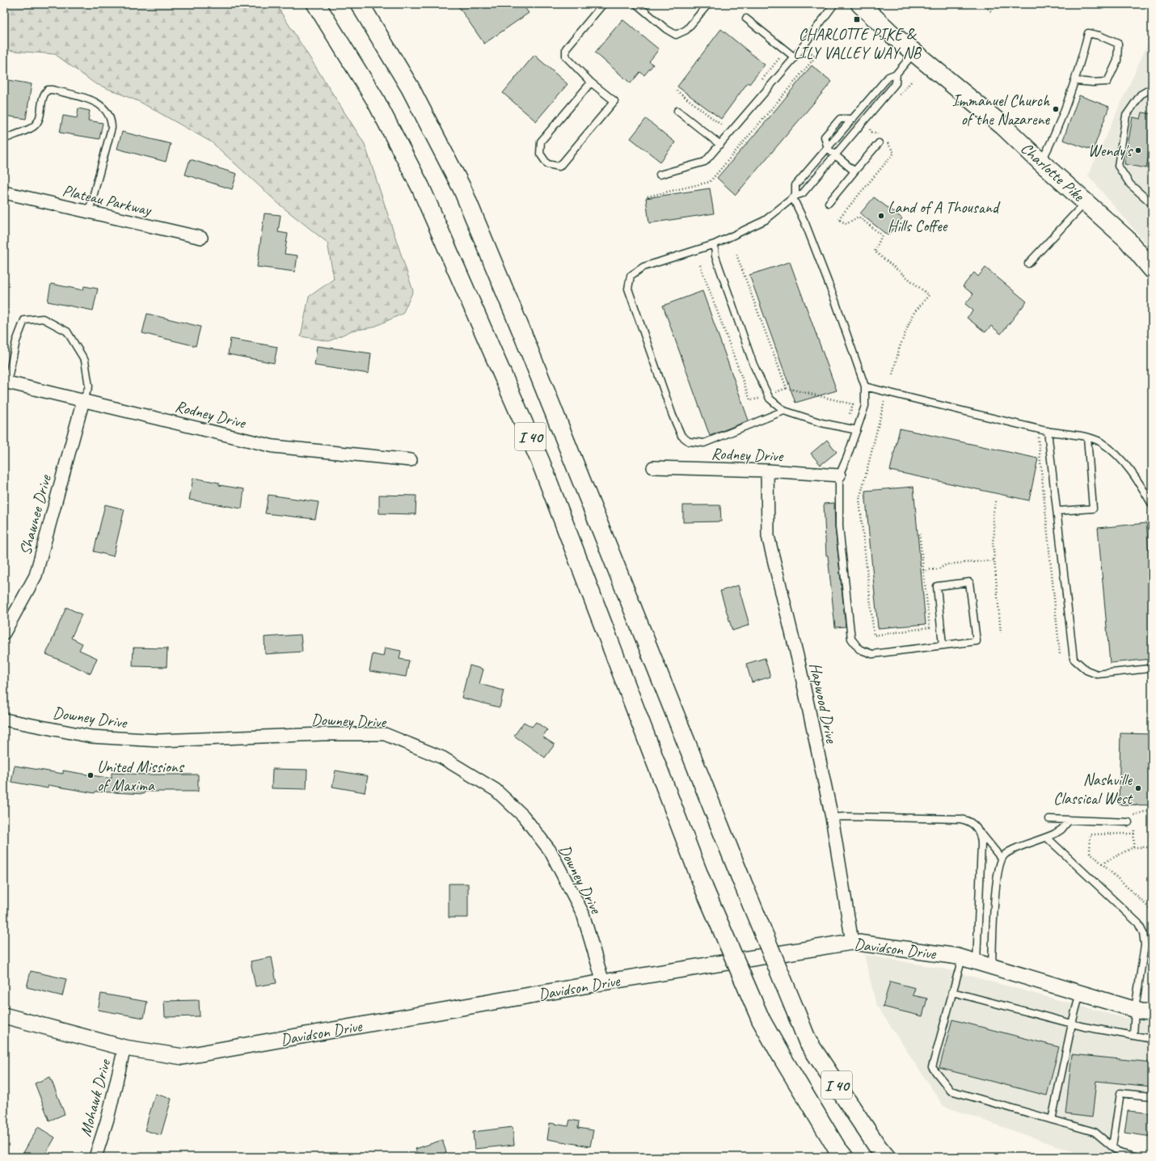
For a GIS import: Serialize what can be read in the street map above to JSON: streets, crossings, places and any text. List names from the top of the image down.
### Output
{
  "streets": {
    "main road": ["Charlotte Pike", "I 40"],
    "street": [
      "Plateau Parkway",
      "Rodney Drive",
      "Shawnee Drive",
      "Hapwood Drive",
      "Downey Drive",
      "Davidson Drive",
      "Mohawk Drive"
    ]
  },
  "crossings": [
    ["Rodney Drive", "Shawnee Drive"],
    ["Rodney Drive", "Hapwood Drive"],
    ["Hapwood Drive", "Davidson Drive"],
    ["Downey Drive", "Davidson Drive"],
    ["Davidson Drive", "Mohawk Drive"]
  ],
  "places": {
    "transit": ["CHARLOTTE PIKE & LILY VALLEY WAY NB"],
    "other": [
      "Immanuel Church of the Nazarene",
      "Wendy's",
      "Land of A Thousand Hills Coffee",
      "United Missions of Maxima",
      "Nashville Classical West"
    ]
  }
}
